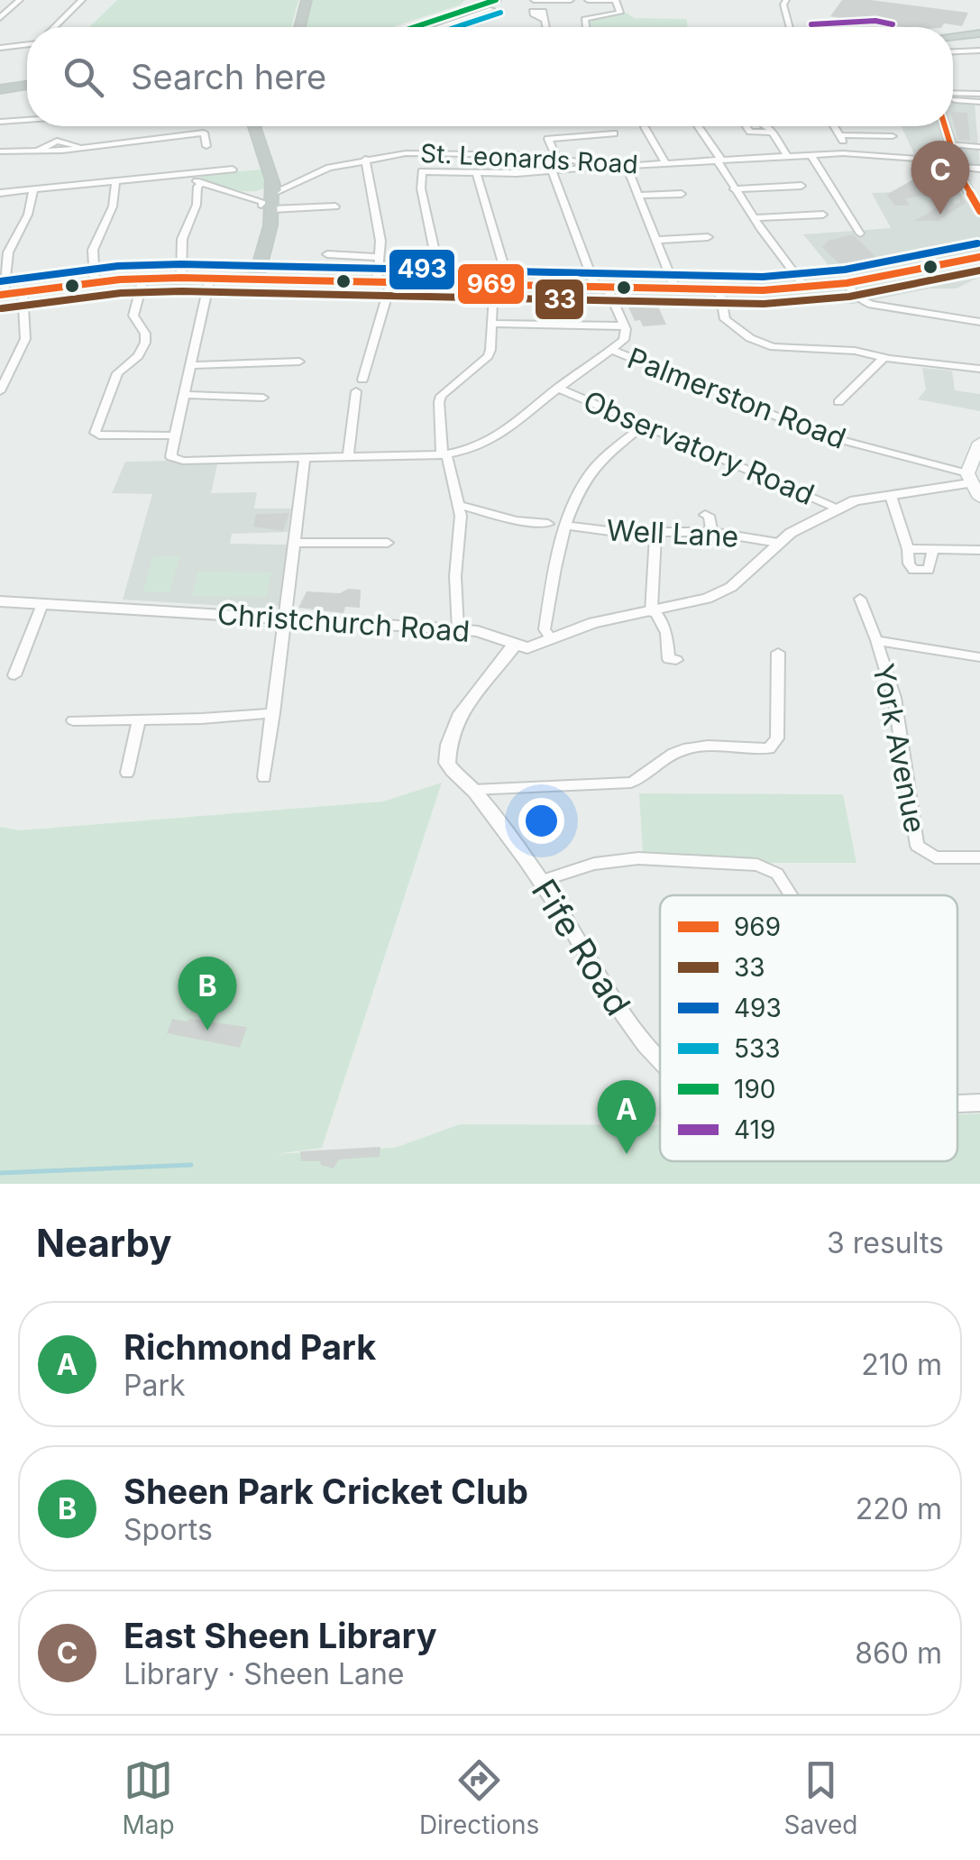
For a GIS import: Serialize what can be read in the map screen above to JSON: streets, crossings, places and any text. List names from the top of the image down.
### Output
{
  "streets": {
    "street": [
      "St. Leonards Road",
      "Palmerston Road",
      "Observatory Road",
      "Well Lane",
      "Christchurch Road",
      "York Avenue",
      "Fife Road"
    ]
  },
  "crossings": [
    ["Christchurch Road", "Fife Road"]
  ],
  "lines": [
    "transit line 190",
    "transit line 533",
    "transit line 419",
    "transit line 969",
    "transit line 493",
    "transit line 33"
  ],
  "legend": [
    "969",
    "33",
    "493",
    "533",
    "190",
    "419"
  ],
  "page": {
    "search": "Search here",
    "pins": ["C", "B", "A"],
    "heading": ["Nearby", "3 results"],
    "list": [
      {
        "mark": "A",
        "name": "Richmond Park",
        "note": "Park",
        "value": "210 m"
      },
      {
        "mark": "B",
        "name": "Sheen Park Cricket Club",
        "note": "Sports",
        "value": "220 m"
      },
      {
        "mark": "C",
        "name": "East Sheen Library",
        "note": "Library · Sheen Lane",
        "value": "860 m"
      }
    ],
    "nav": ["Map", "Directions", "Saved"]
  }
}
